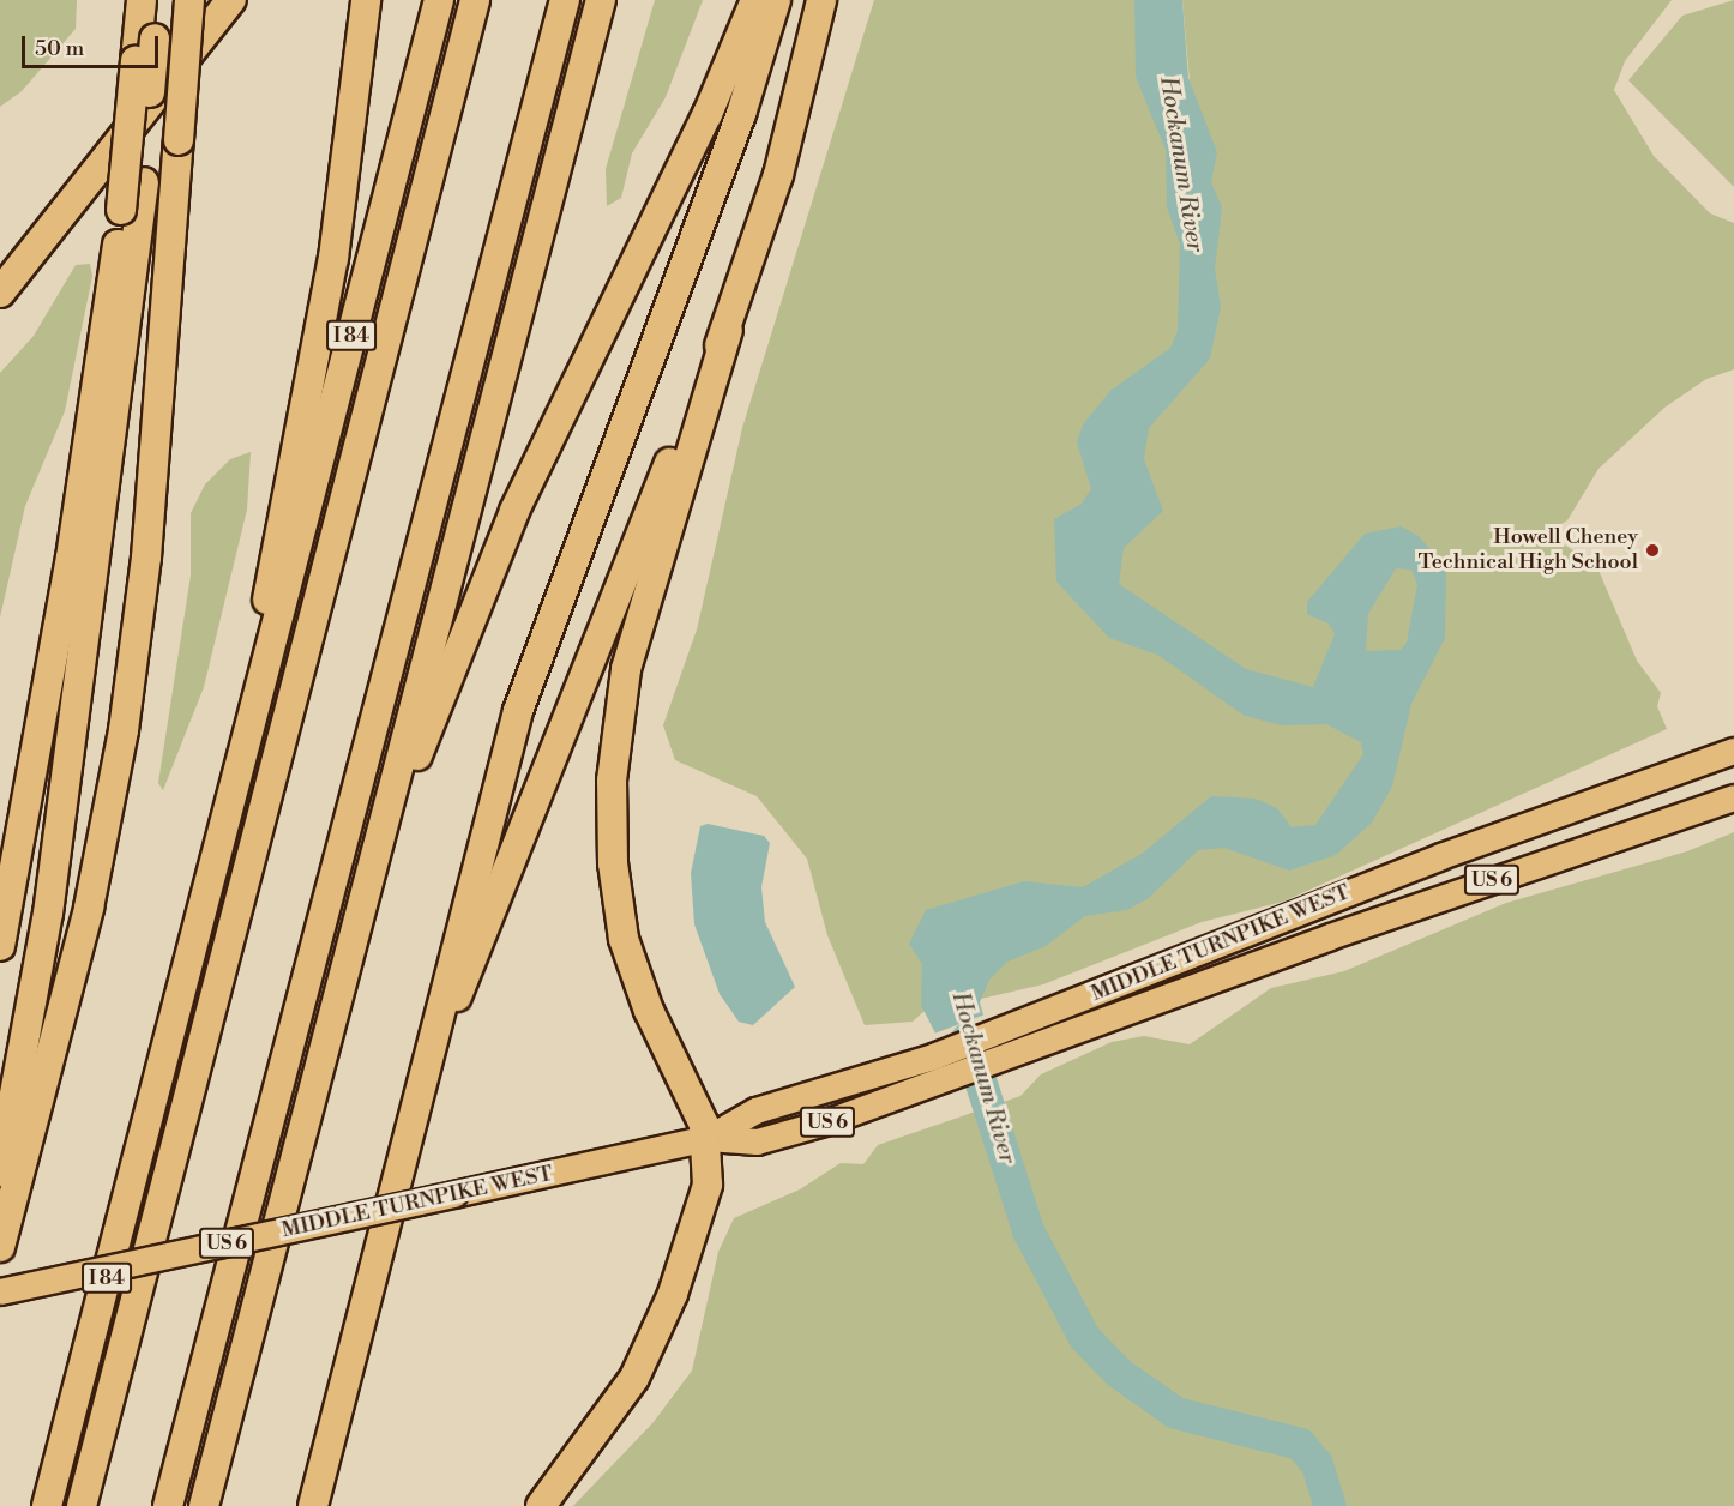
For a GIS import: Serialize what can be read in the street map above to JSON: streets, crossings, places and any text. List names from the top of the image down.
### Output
{
  "streets": {
    "highway": ["I 84"],
    "main road": ["US 6", "MIDDLE TURNPIKE WEST"]
  },
  "water": ["Hockanum River"],
  "places": ["Howell Cheney Technical High School"],
  "scale_bar": "50 m"
}
